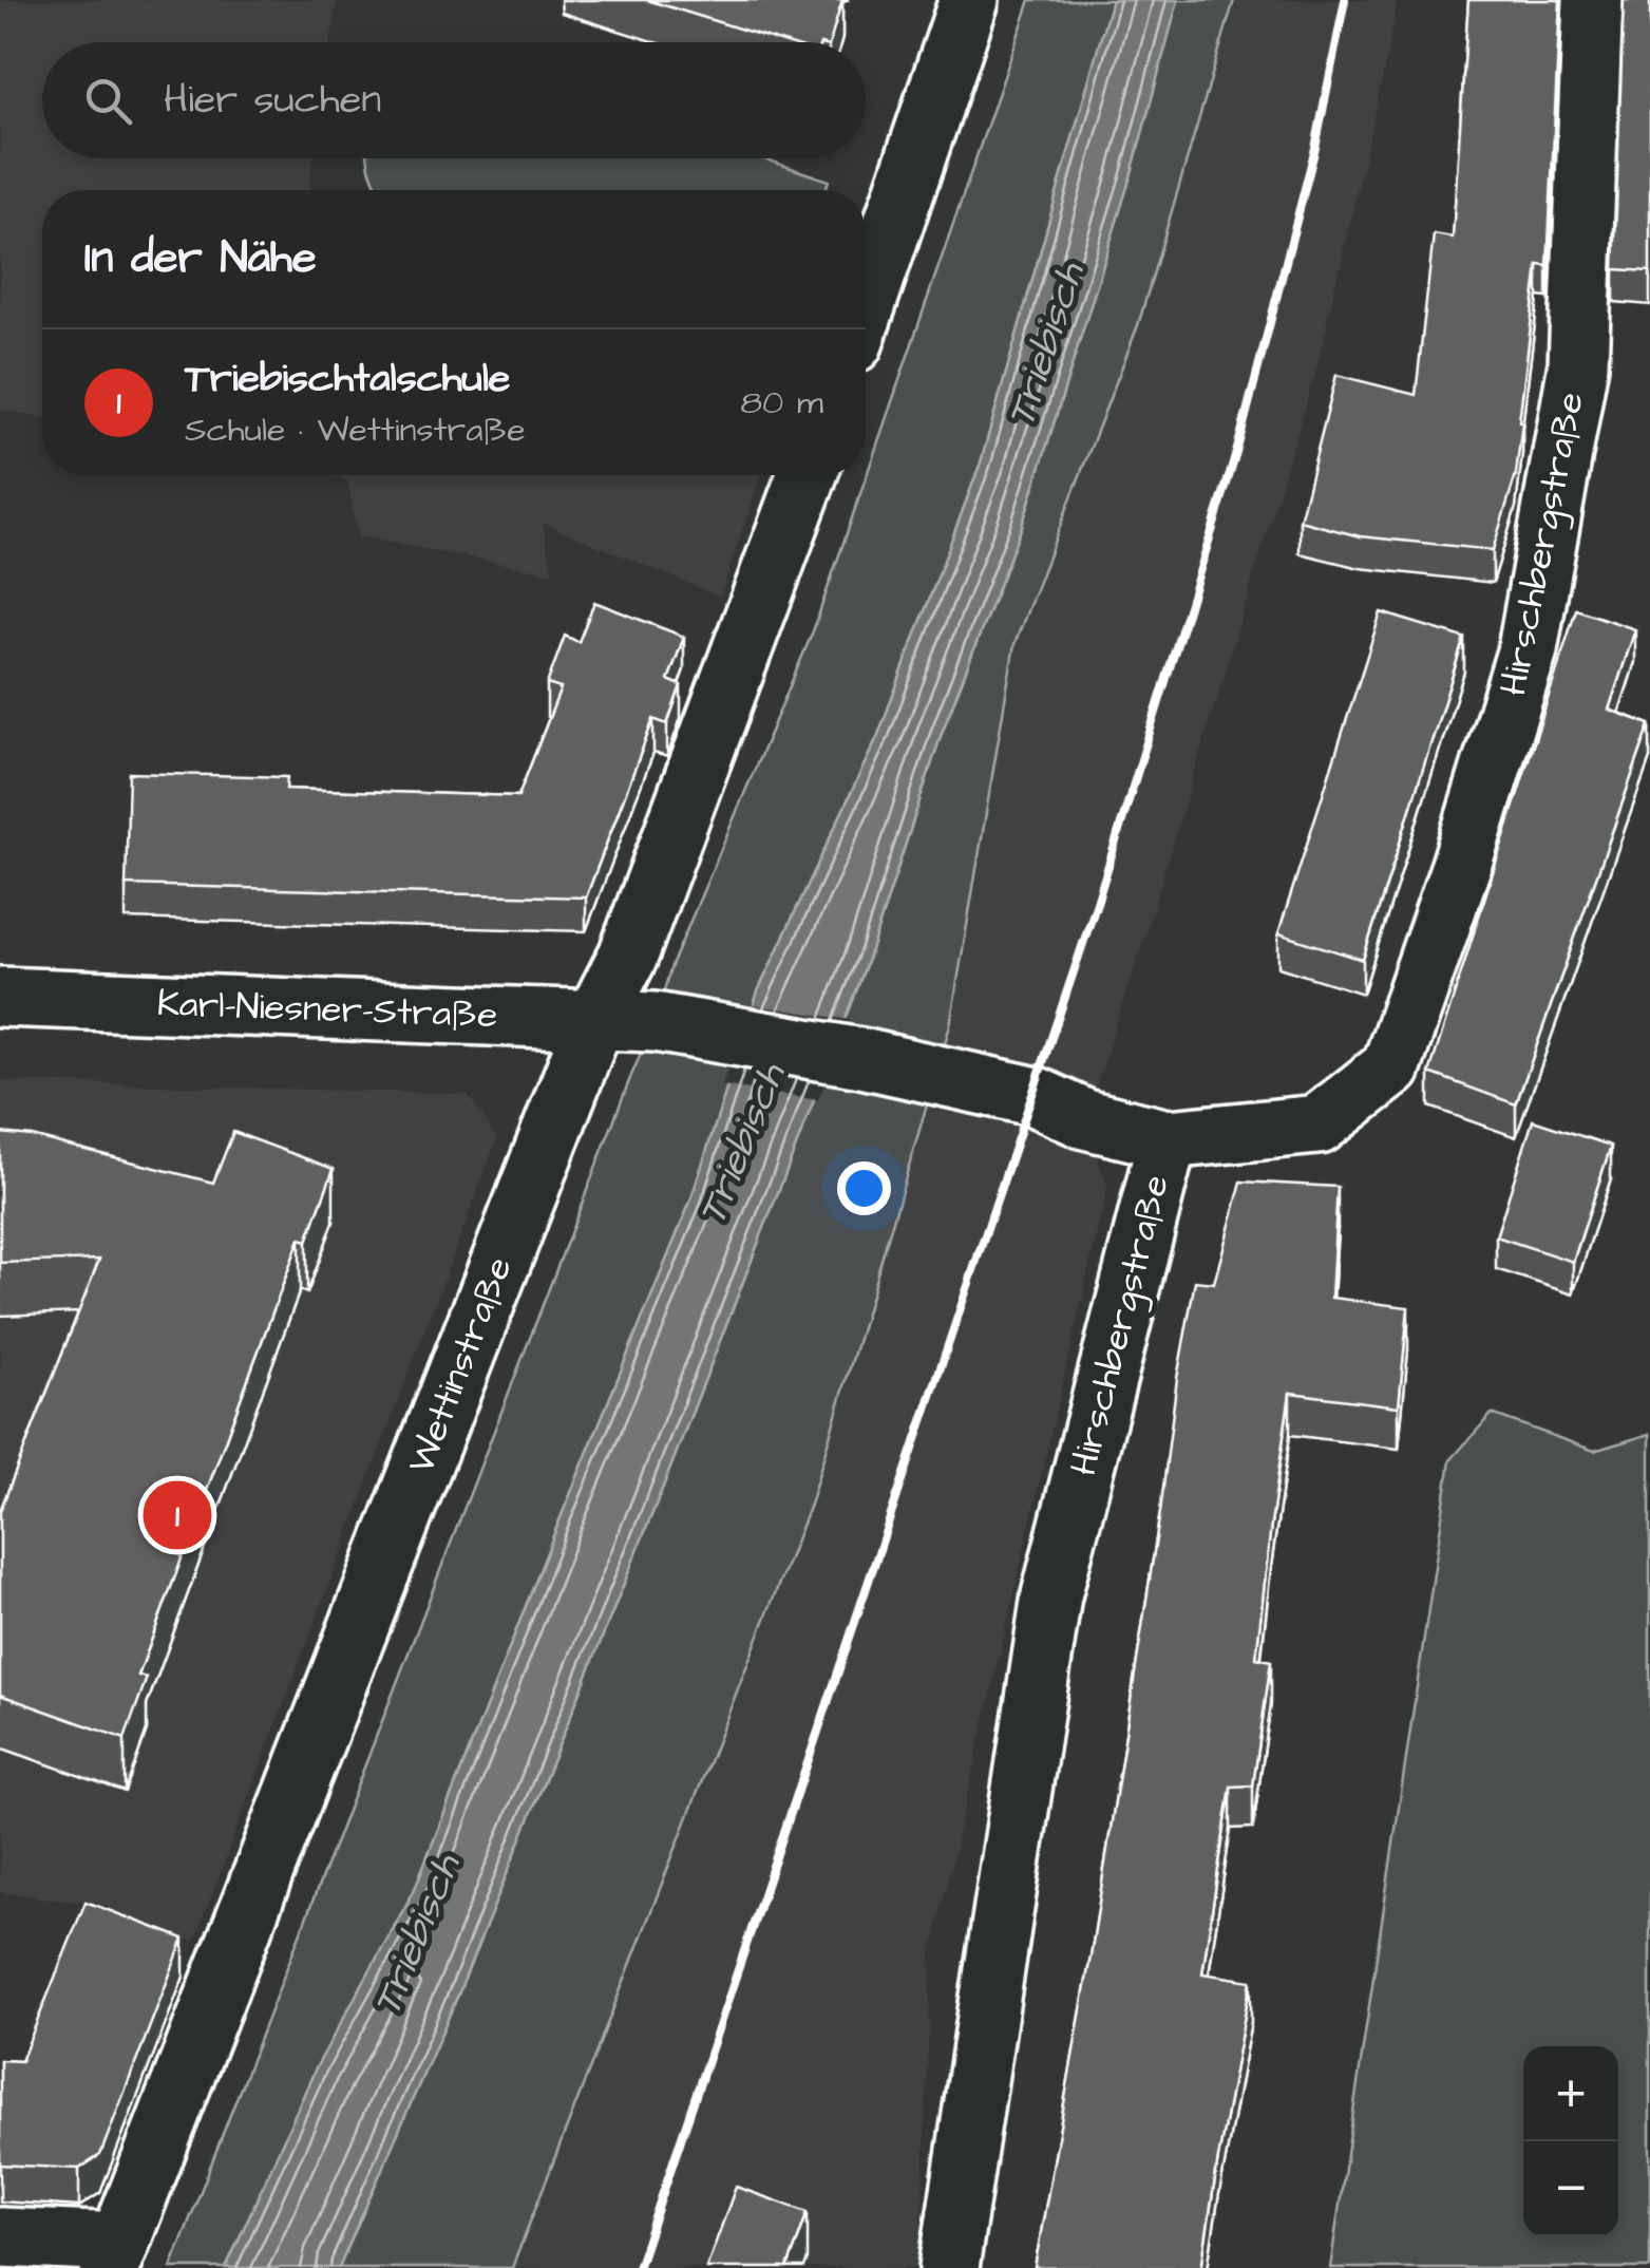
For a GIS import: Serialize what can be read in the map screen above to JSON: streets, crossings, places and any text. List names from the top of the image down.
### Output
{
  "streets": {
    "street": ["Hirschbergstraße", "Karl-Niesner-Straße", "Wettinstraße"]
  },
  "crossings": [
    ["Hirschbergstraße", "Karl-Niesner-Straße"],
    ["Karl-Niesner-Straße", "Wettinstraße"]
  ],
  "water": ["Triebisch"],
  "page": {
    "search": "Hier suchen",
    "heading": "In der Nähe",
    "list": [
      {
        "mark": "1",
        "name": "Triebischtalschule",
        "note": "Schule · Wettinstraße",
        "value": "80 m"
      }
    ],
    "pins": "1",
    "map_buttons": ["+", "−"]
  }
}
